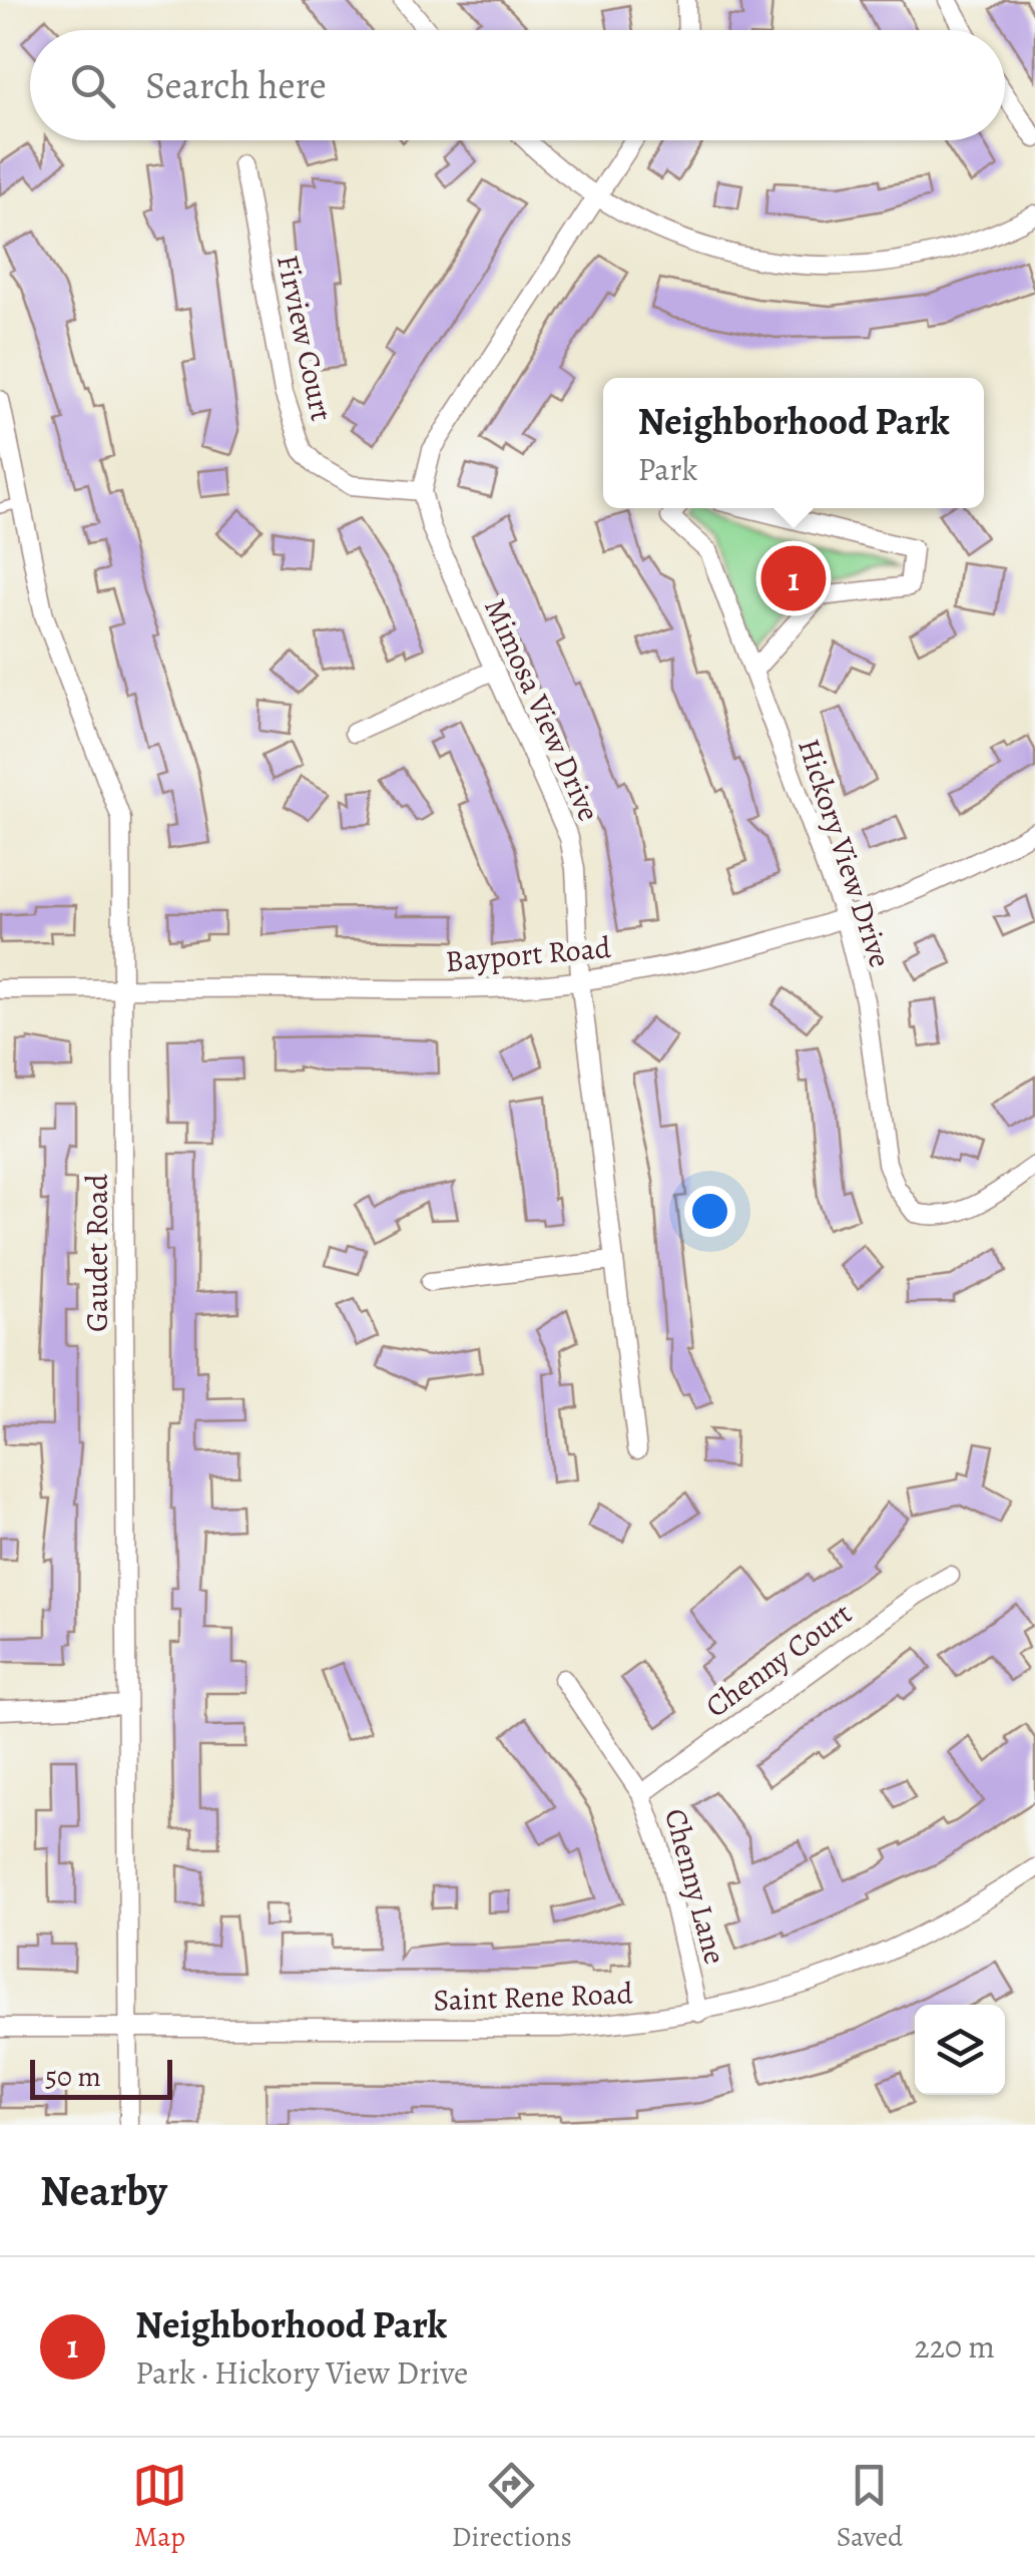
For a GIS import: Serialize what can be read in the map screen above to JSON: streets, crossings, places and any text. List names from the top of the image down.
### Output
{
  "streets": {
    "street": [
      "Firview Court",
      "Mimosa View Drive",
      "Hickory View Drive",
      "Bayport Road",
      "Gaudet Road",
      "Chenny Court",
      "Chenny Lane",
      "Saint Rene Road"
    ]
  },
  "crossings": [
    ["Firview Court", "Mimosa View Drive"],
    ["Mimosa View Drive", "Bayport Road"],
    ["Hickory View Drive", "Bayport Road"],
    ["Bayport Road", "Gaudet Road"],
    ["Gaudet Road", "Saint Rene Road"],
    ["Chenny Court", "Chenny Lane"],
    ["Chenny Lane", "Saint Rene Road"]
  ],
  "scale_bar": "50 m",
  "page": {
    "search": "Search here",
    "popup": ["Neighborhood Park", "Park"],
    "pins": "1",
    "scale": "50 m",
    "heading": "Nearby",
    "list": [
      {
        "mark": "1",
        "name": "Neighborhood Park",
        "note": "Park · Hickory View Drive",
        "value": "220 m"
      }
    ],
    "nav": ["Map", "Directions", "Saved"]
  }
}
